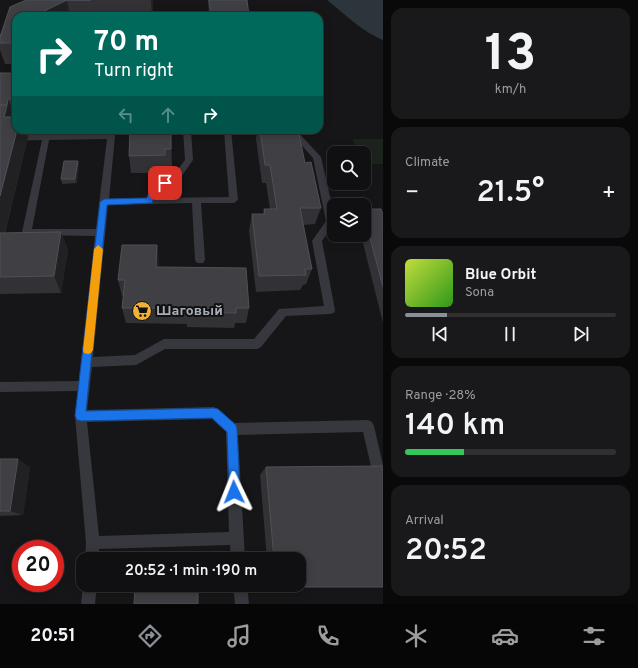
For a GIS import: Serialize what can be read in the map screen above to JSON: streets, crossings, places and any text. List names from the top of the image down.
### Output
{
  "places": {
    "supermarket": ["Шаговый"]
  },
  "page": {
    "tile": [
      ["13", "km/h"],
      "Climate",
      ["Range · 28%", "140 km"],
      ["Arrival", "20:52"]
    ],
    "turn": ["70 m", "Turn right"],
    "heat": ["−", "21.5°", "+"],
    "song": ["Blue Orbit", "Sona"],
    "limit": "20",
    "trip": "20:52 · 1 min · 190 m",
    "tabs": "20:51"
  }
}
